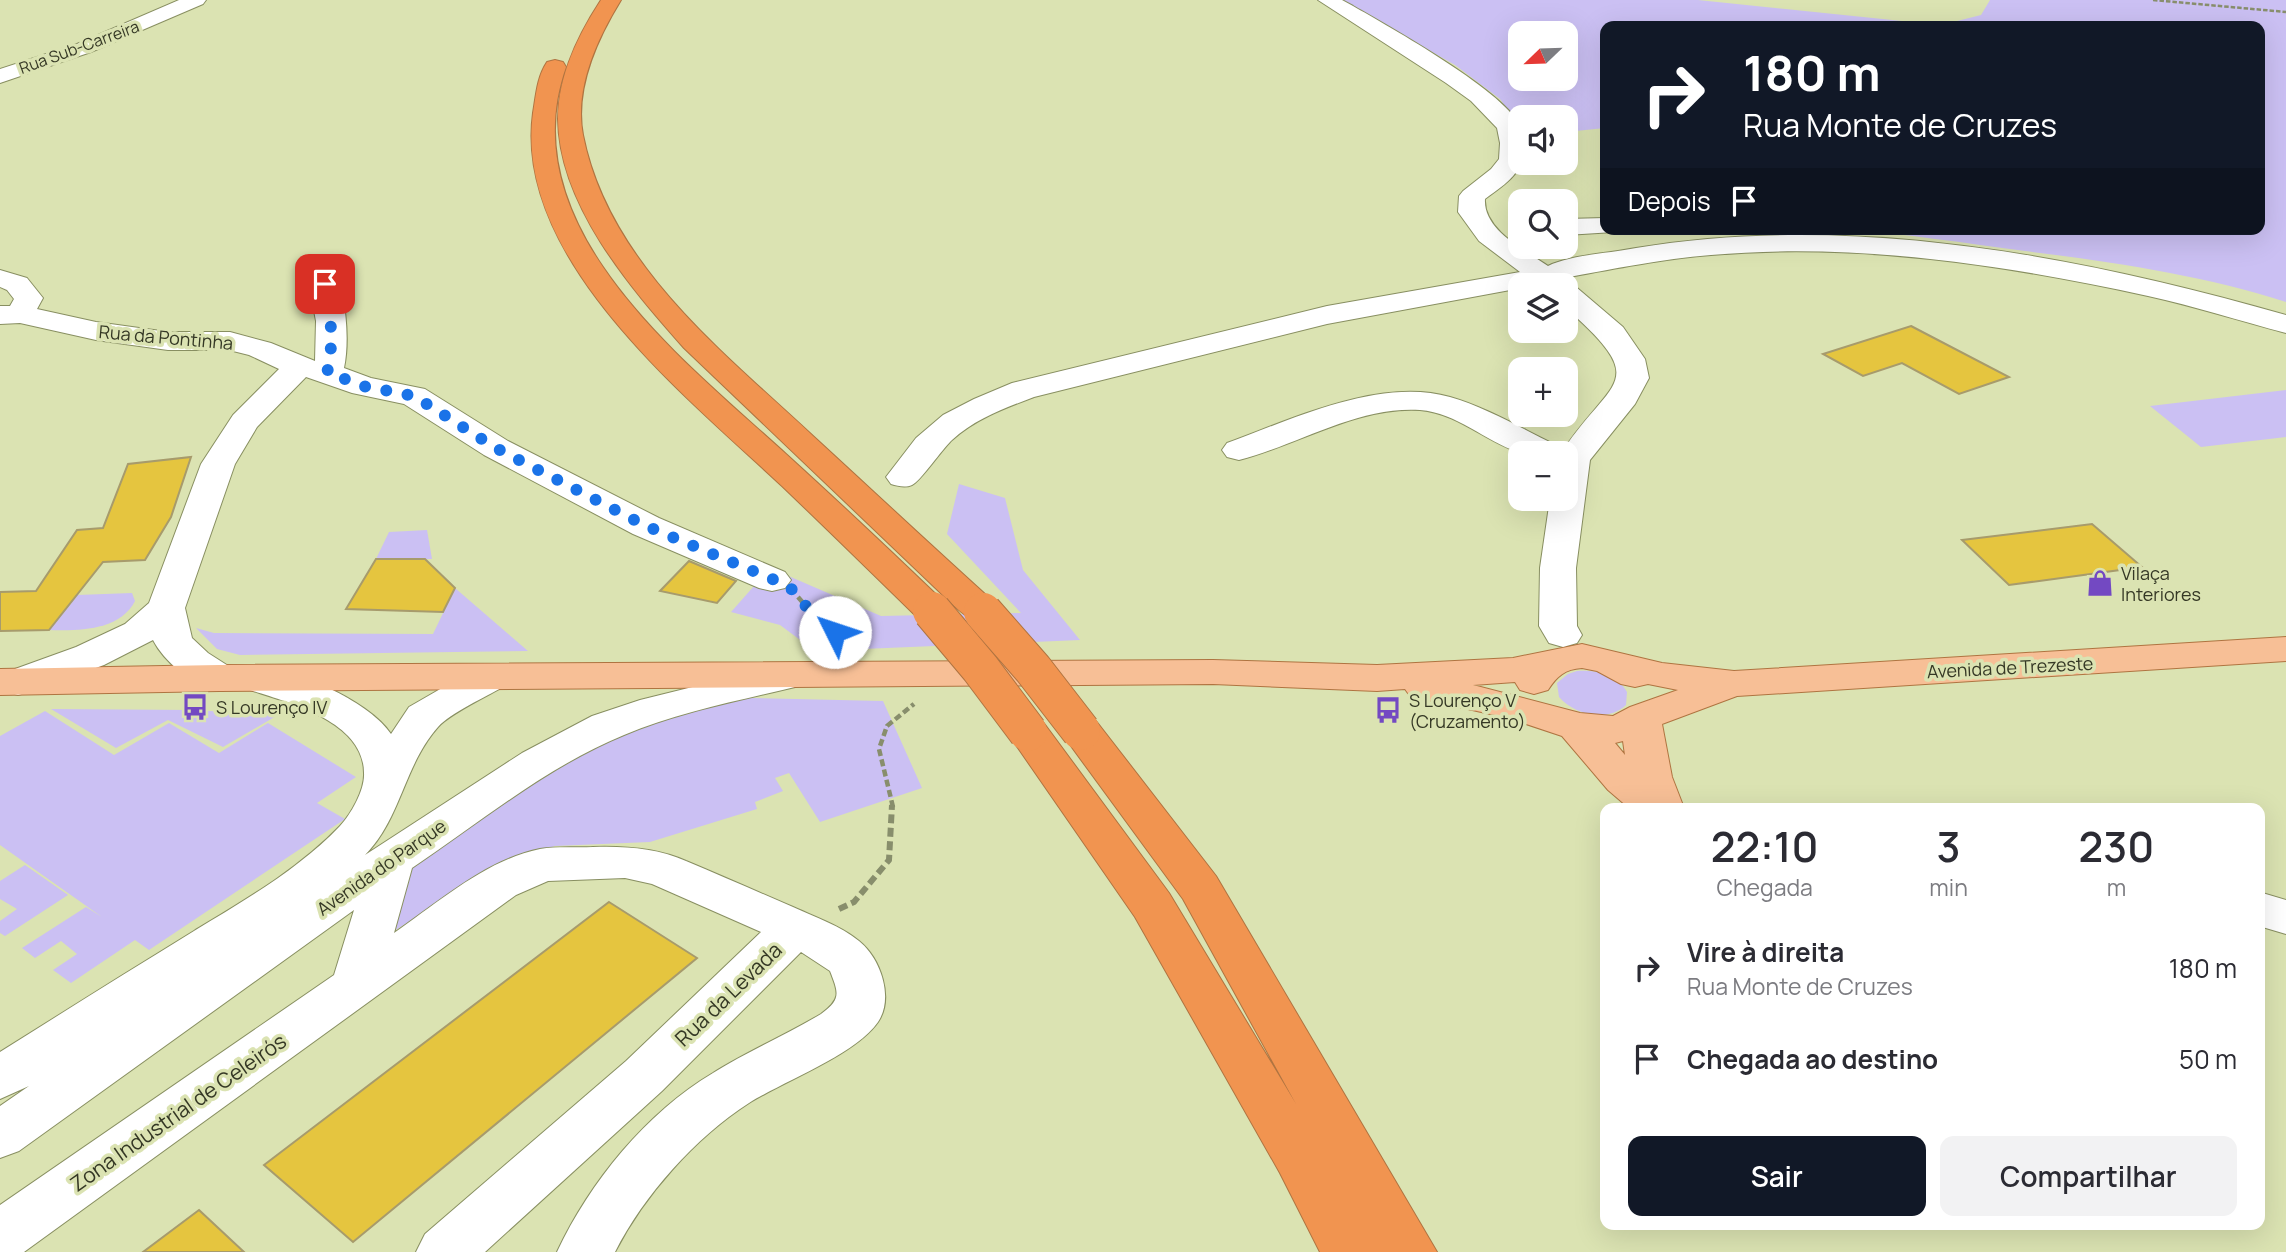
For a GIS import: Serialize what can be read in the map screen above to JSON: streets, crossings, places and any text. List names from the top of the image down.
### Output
{
  "streets": {
    "main road": ["Avenida de Trezeste"],
    "street": [
      "Rua Sub-Carreira",
      "Rua da Pontinha",
      "Avenida do Parque",
      "Rua da Levada",
      "Zona Industrial de Celeirós"
    ]
  },
  "crossings": [
    ["Rua da Levada", "Zona Industrial de Celeirós"]
  ],
  "places": {
    "shop": ["Vilaça Interiores"],
    "bus stop": ["S Lourenço IV", "S Lourenço V (Cruzamento)"]
  },
  "north": "bottom left",
  "page": {
    "map_buttons": ["+", "−"],
    "turn": ["180 m", "Rua Monte de Cruzes"],
    "then": "Depois",
    "eta": [
      "22:10",
      "Chegada",
      "3",
      "min",
      "230",
      "m"
    ],
    "list": [
      {
        "name": "Vire à direita",
        "note": "Rua Monte de Cruzes",
        "value": "180 m"
      },
      {
        "name": "Chegada ao destino",
        "value": "50 m"
      }
    ],
    "buttons": ["Sair", "Compartilhar"]
  }
}
